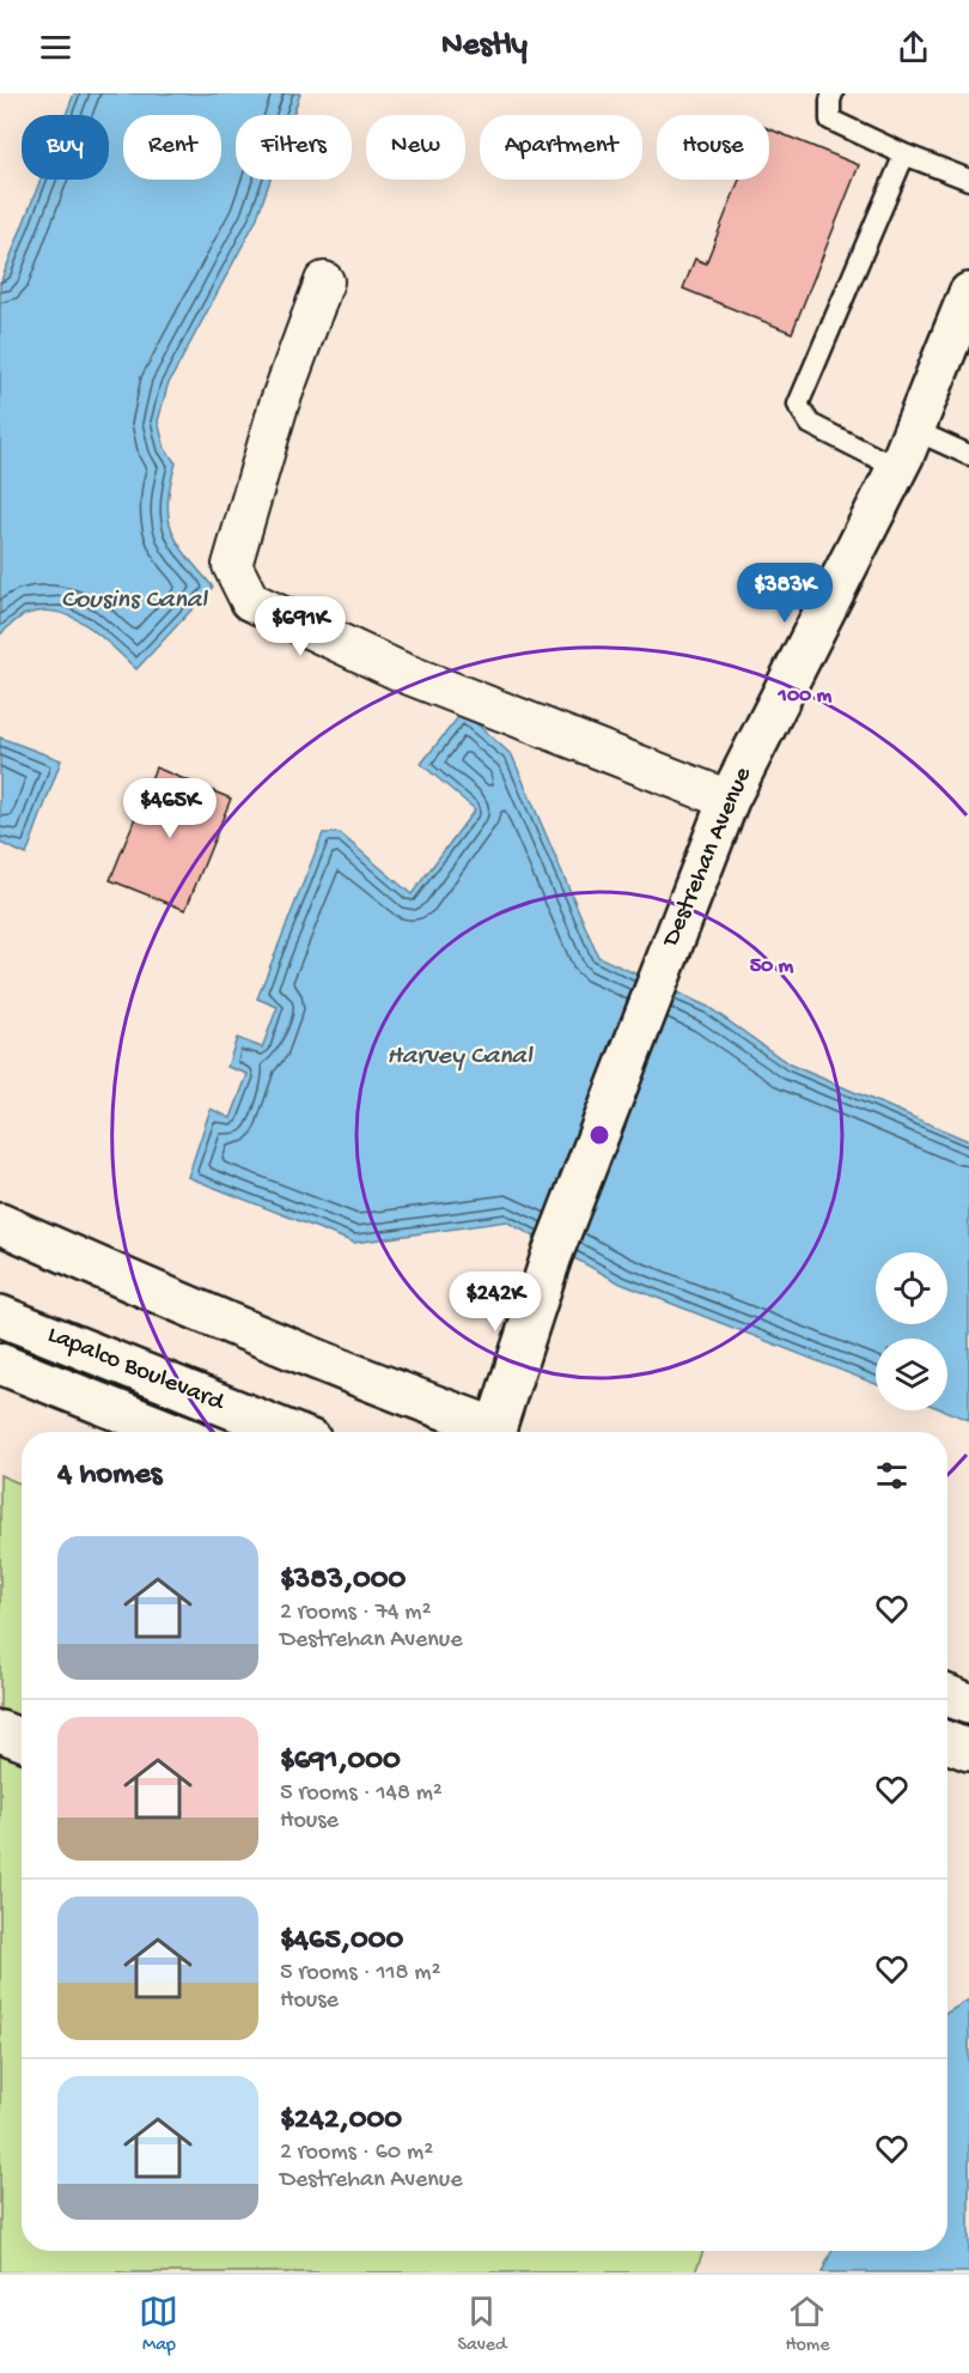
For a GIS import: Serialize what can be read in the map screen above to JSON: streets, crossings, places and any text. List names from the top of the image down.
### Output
{
  "streets": {
    "main road": ["Destrehan Avenue", "Lapalco Boulevard"]
  },
  "water": ["Cousins Canal", "Harvey Canal"],
  "page": {
    "header": "Nestly",
    "chip": [
      "Buy",
      "Rent",
      "Filters",
      "New",
      "Apartment",
      "House"
    ],
    "price": [
      "$383K",
      "$691K",
      "$465K",
      "$242K"
    ],
    "heading": "4 homes",
    "list": [
      {
        "name": "$383,000",
        "note": "2 rooms · 74 m² · Destrehan Avenue"
      },
      {
        "name": "$691,000",
        "note": "5 rooms · 148 m² · House"
      },
      {
        "name": "$465,000",
        "note": "5 rooms · 118 m² · House"
      },
      {
        "name": "$242,000",
        "note": "2 rooms · 60 m² · Destrehan Avenue"
      }
    ],
    "tabs": ["Map", "Saved", "Home"]
  },
  "rings": ["100 m", "50 m"]
}
